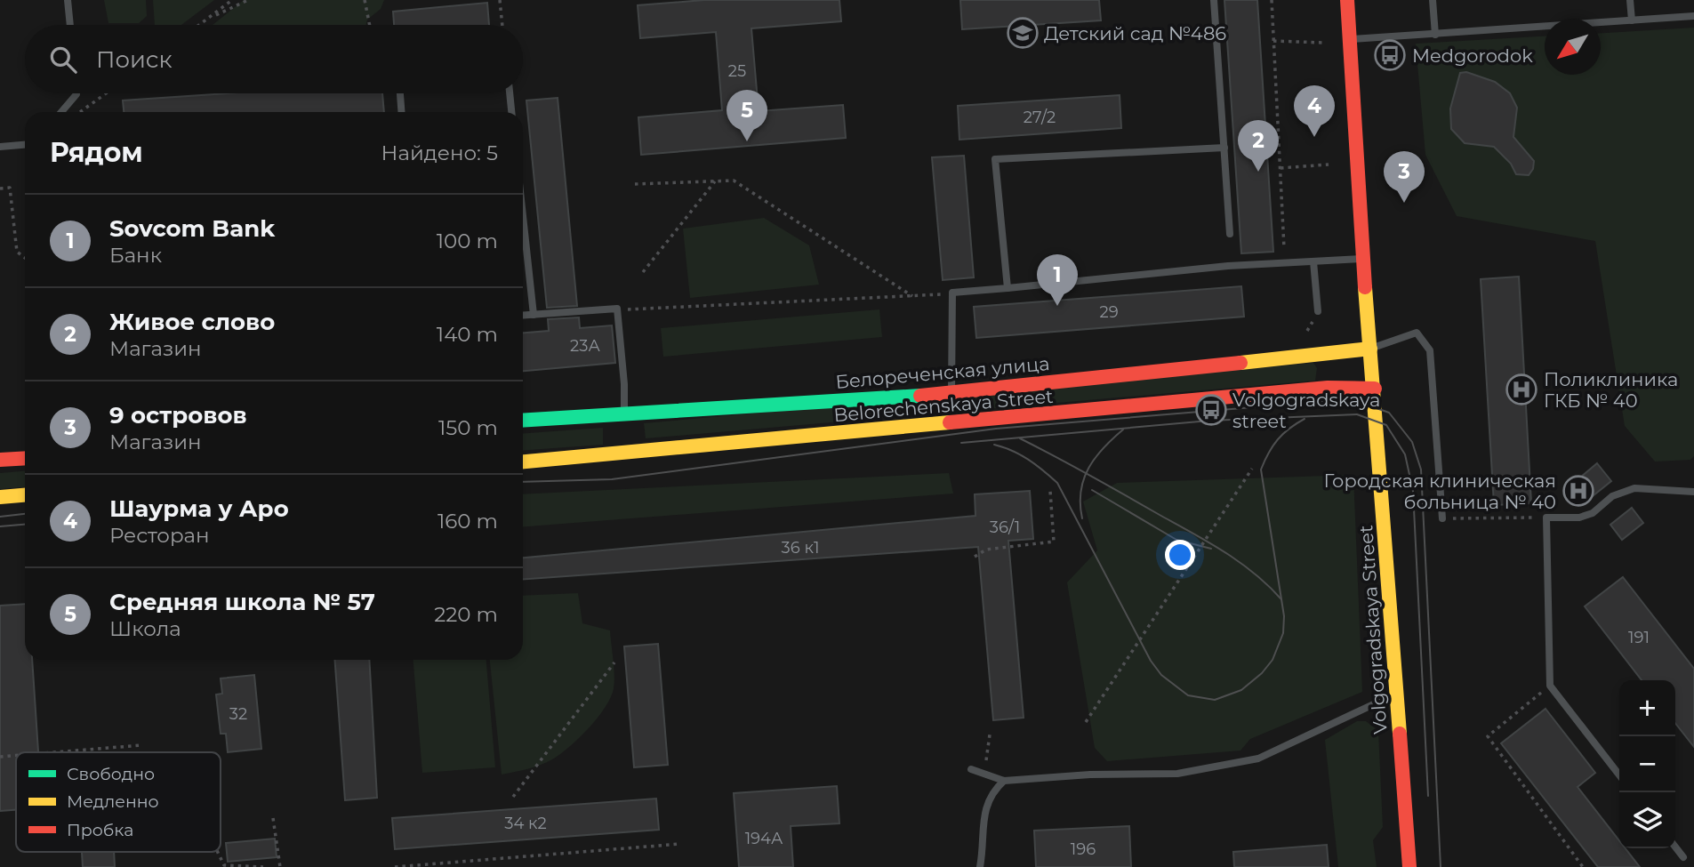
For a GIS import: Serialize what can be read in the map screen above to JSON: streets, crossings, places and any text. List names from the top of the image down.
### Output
{
  "streets": {
    "street": ["Белореченская улица", "Belorechenskaya Street", "Volgogradskaya Street"]
  },
  "crossings": [
    ["Белореченская улица", "Volgogradskaya Street"],
    ["Belorechenskaya Street", "Volgogradskaya Street"]
  ],
  "places": {
    "school or university": ["Детский сад №486"],
    "bus stop": ["Medgorodok", "Volgogradskaya street"],
    "hospital": ["Поликлиника ГКБ № 40", "Городская клиническая больница № 40"]
  },
  "house_numbers": [
    "25",
    "27/2",
    "29",
    "23А",
    "36/1",
    "36 к1",
    "191",
    "32",
    "34 к2",
    "194А",
    "196"
  ],
  "legend": ["Свободно", "Медленно", "Пробка"],
  "north": "bottom left",
  "page": {
    "search": "Поиск",
    "pins": [
      "4",
      "5",
      "2",
      "3",
      "1"
    ],
    "heading": ["Рядом", "Найдено: 5"],
    "list": [
      {
        "mark": "1",
        "name": "Sovcom Bank",
        "note": "Банк",
        "value": "100 m"
      },
      {
        "mark": "2",
        "name": "Живое слово",
        "note": "Магазин",
        "value": "140 m"
      },
      {
        "mark": "3",
        "name": "9 островов",
        "note": "Магазин",
        "value": "150 m"
      },
      {
        "mark": "4",
        "name": "Шаурма у Аро",
        "note": "Ресторан",
        "value": "160 m"
      },
      {
        "mark": "5",
        "name": "Средняя школа № 57",
        "note": "Школа",
        "value": "220 m"
      }
    ],
    "map_buttons": ["+", "−"]
  }
}
